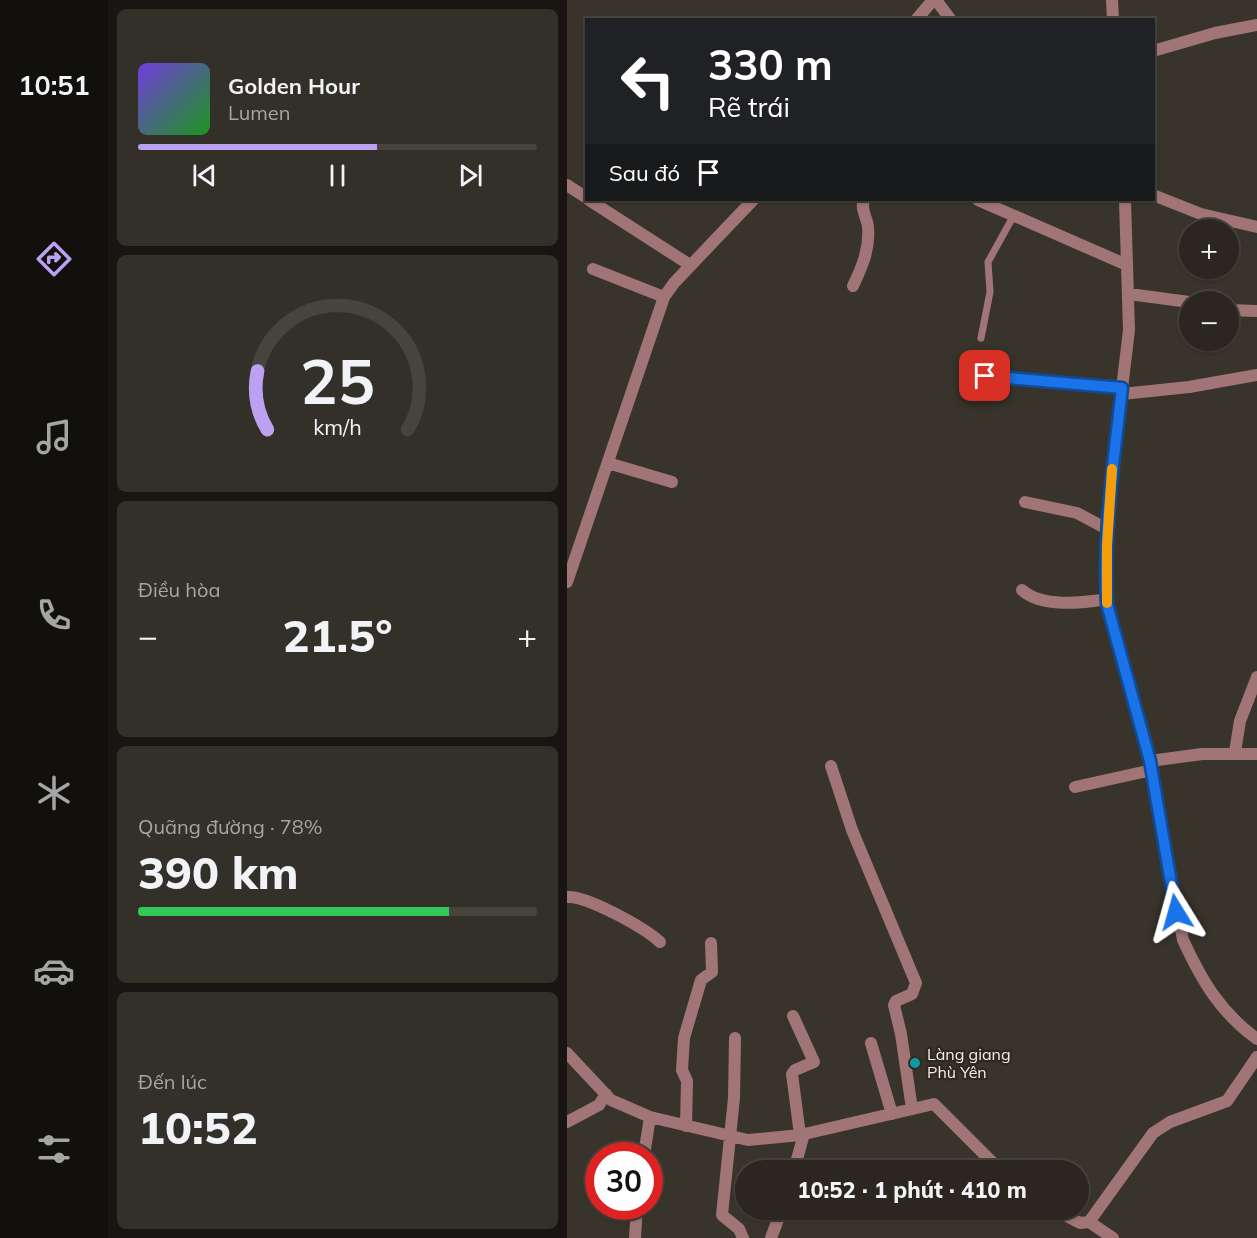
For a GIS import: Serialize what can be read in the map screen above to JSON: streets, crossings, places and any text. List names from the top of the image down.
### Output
{
  "places": ["Làng giang Phù Yên"],
  "page": {
    "tabs": "10:51",
    "turn": ["330 m", "Rẽ trái"],
    "song": ["Golden Hour", "Lumen"],
    "then": "Sau đó",
    "map_buttons": ["+", "−"],
    "tile": [
      "Điều hòa",
      ["Quãng đường · 78%", "390 km"],
      ["Đến lúc", "10:52"]
    ],
    "heat": ["−", "21.5°", "+"],
    "limit": "30",
    "trip": "10:52 · 1 phút · 410 m",
    "gauge": ["25", "km/h"]
  }
}
